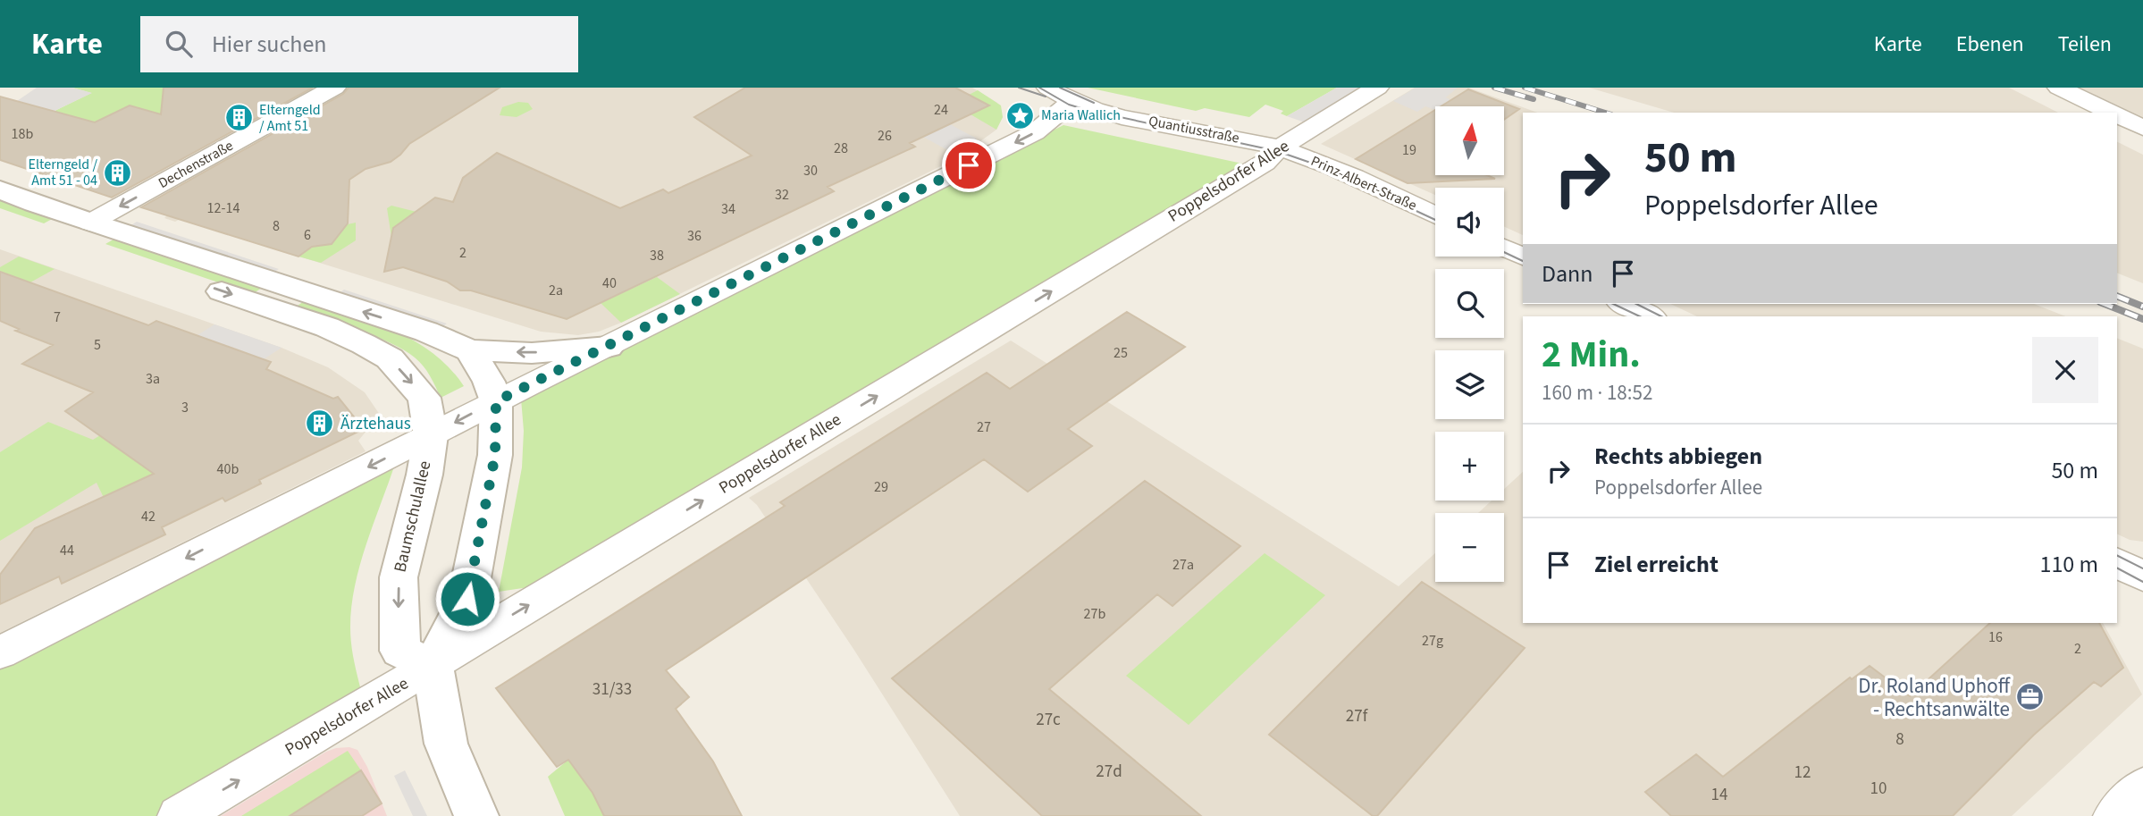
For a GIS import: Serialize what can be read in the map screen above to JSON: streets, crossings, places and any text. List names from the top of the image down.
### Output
{
  "streets": {
    "street": [
      "Quantiusstraße",
      "Dechenstraße",
      "Poppelsdorfer Allee",
      "Prinz-Albert-Straße",
      "Baumschulallee"
    ]
  },
  "crossings": [
    ["Quantiusstraße", "Poppelsdorfer Allee"],
    ["Quantiusstraße", "Prinz-Albert-Straße"],
    ["Poppelsdorfer Allee", "Prinz-Albert-Straße"],
    ["Poppelsdorfer Allee", "Baumschulallee"]
  ],
  "one_way": ["Dechenstraße", "Baumschulallee"],
  "places": {
    "place": ["Maria Wallich"],
    "building": ["Elterngeld / Amt 51", "Elterngeld / Amt 51 - 04", "Ärztehaus"],
    "office": ["Dr. Roland Uphoff - Rechtsanwälte"]
  },
  "house_numbers": [
    "24",
    "18b",
    "26",
    "28",
    "19",
    "30",
    "32",
    "12-14",
    "34",
    "8",
    "6",
    "36",
    "2",
    "38",
    "40",
    "2a",
    "7",
    "5",
    "25",
    "3a",
    "3",
    "27",
    "40b",
    "29",
    "42",
    "44",
    "27a",
    "27b",
    "16",
    "27g",
    "2",
    "31/33",
    "27f",
    "27c",
    "8",
    "27d",
    "12",
    "10",
    "14"
  ],
  "north": "top",
  "page": {
    "header": "Karte",
    "search": "Hier suchen",
    "nav": ["Karte", "Ebenen", "Teilen"],
    "map_buttons": ["+", "−"],
    "turn": ["50 m", "Poppelsdorfer Allee"],
    "then": "Dann",
    "heading": ["2 Min.", "160 m · 18:52"],
    "list": [
      {
        "name": "Rechts abbiegen",
        "note": "Poppelsdorfer Allee",
        "value": "50 m"
      },
      {
        "name": "Ziel erreicht",
        "value": "110 m"
      }
    ]
  }
}
